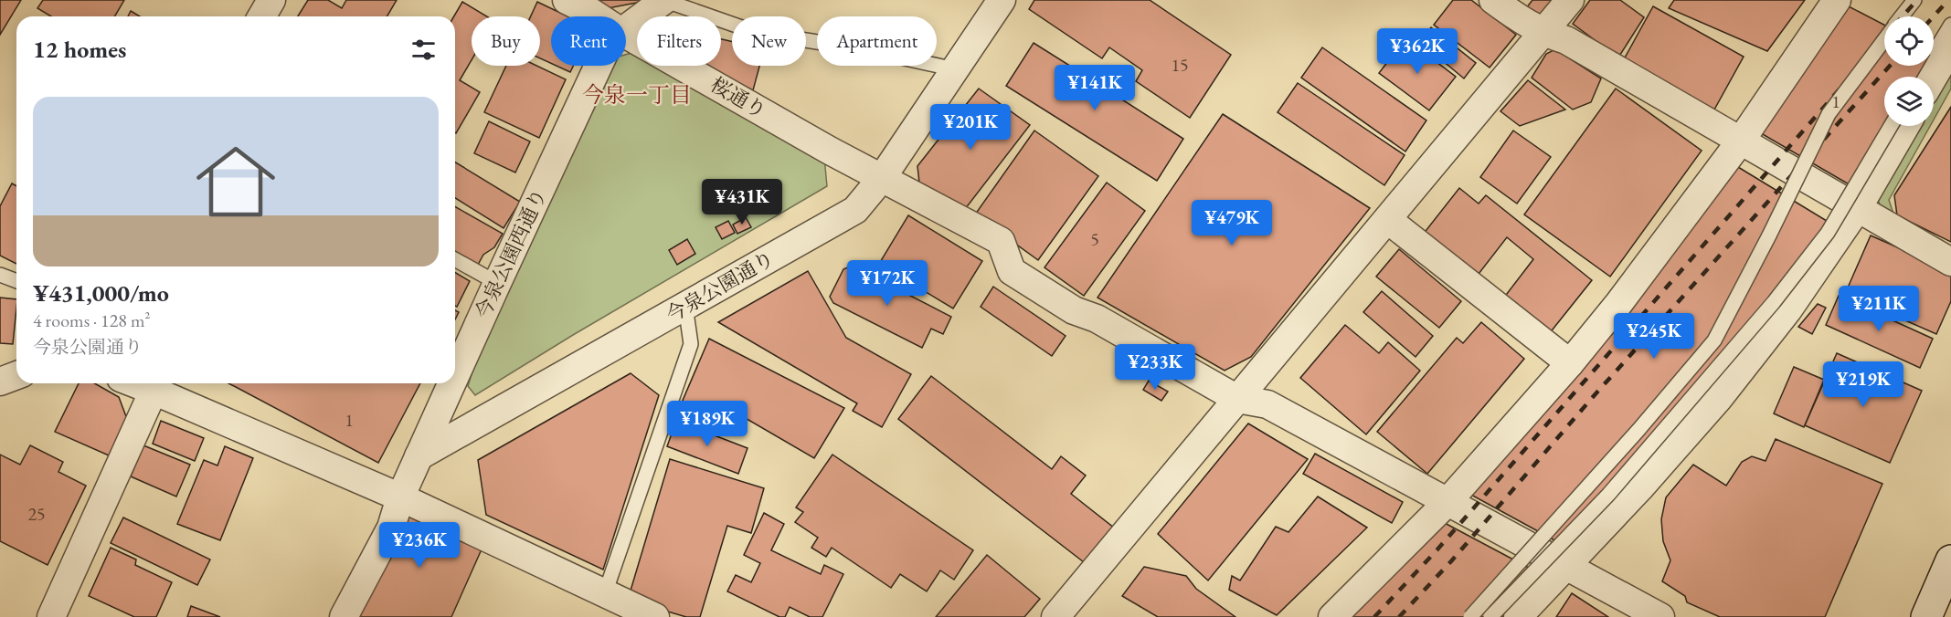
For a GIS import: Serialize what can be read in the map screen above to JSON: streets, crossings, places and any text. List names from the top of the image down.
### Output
{
  "streets": {
    "street": ["桜通り", "今泉公園西通り", "今泉公園通り"]
  },
  "crossings": [
    ["桜通り", "今泉公園通り"],
    ["今泉公園西通り", "今泉公園通り"]
  ],
  "districts": ["今泉一丁目"],
  "house_numbers": [
    "15",
    "1",
    "5",
    "1",
    "25"
  ],
  "page": {
    "chip": [
      "Buy",
      "Rent",
      "Filters",
      "New",
      "Apartment"
    ],
    "heading": "12 homes",
    "price": [
      "¥362K",
      "¥141K",
      "¥201K",
      "¥431K",
      "¥479K",
      "¥172K",
      "¥211K",
      "¥245K",
      "¥233K",
      "¥219K",
      "¥189K",
      "¥236K"
    ],
    "list": [
      {
        "name": "¥431,000/mo",
        "note": "4 rooms · 128 m² · 今泉公園通り"
      }
    ]
  }
}
